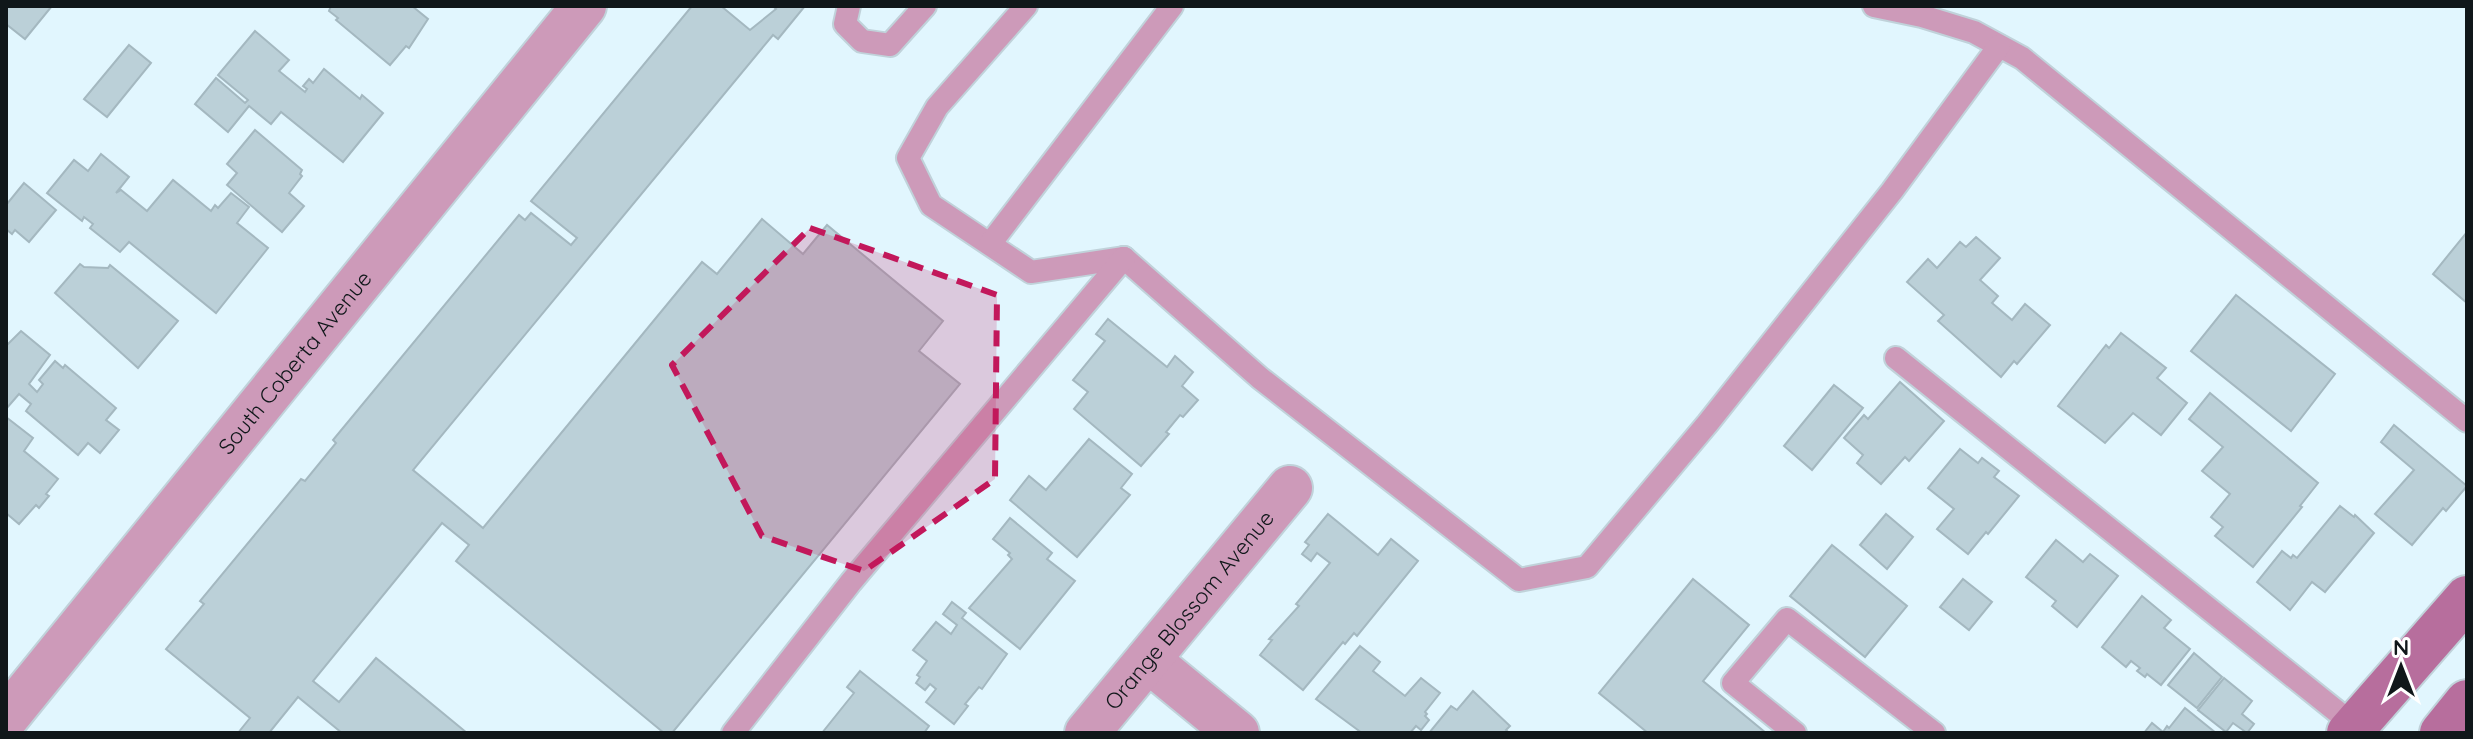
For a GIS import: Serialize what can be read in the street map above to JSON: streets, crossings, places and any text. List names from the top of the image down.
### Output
{
  "streets": {
    "street": ["South Coberta Avenue", "Orange Blossom Avenue"]
  },
  "north": "top"
}
